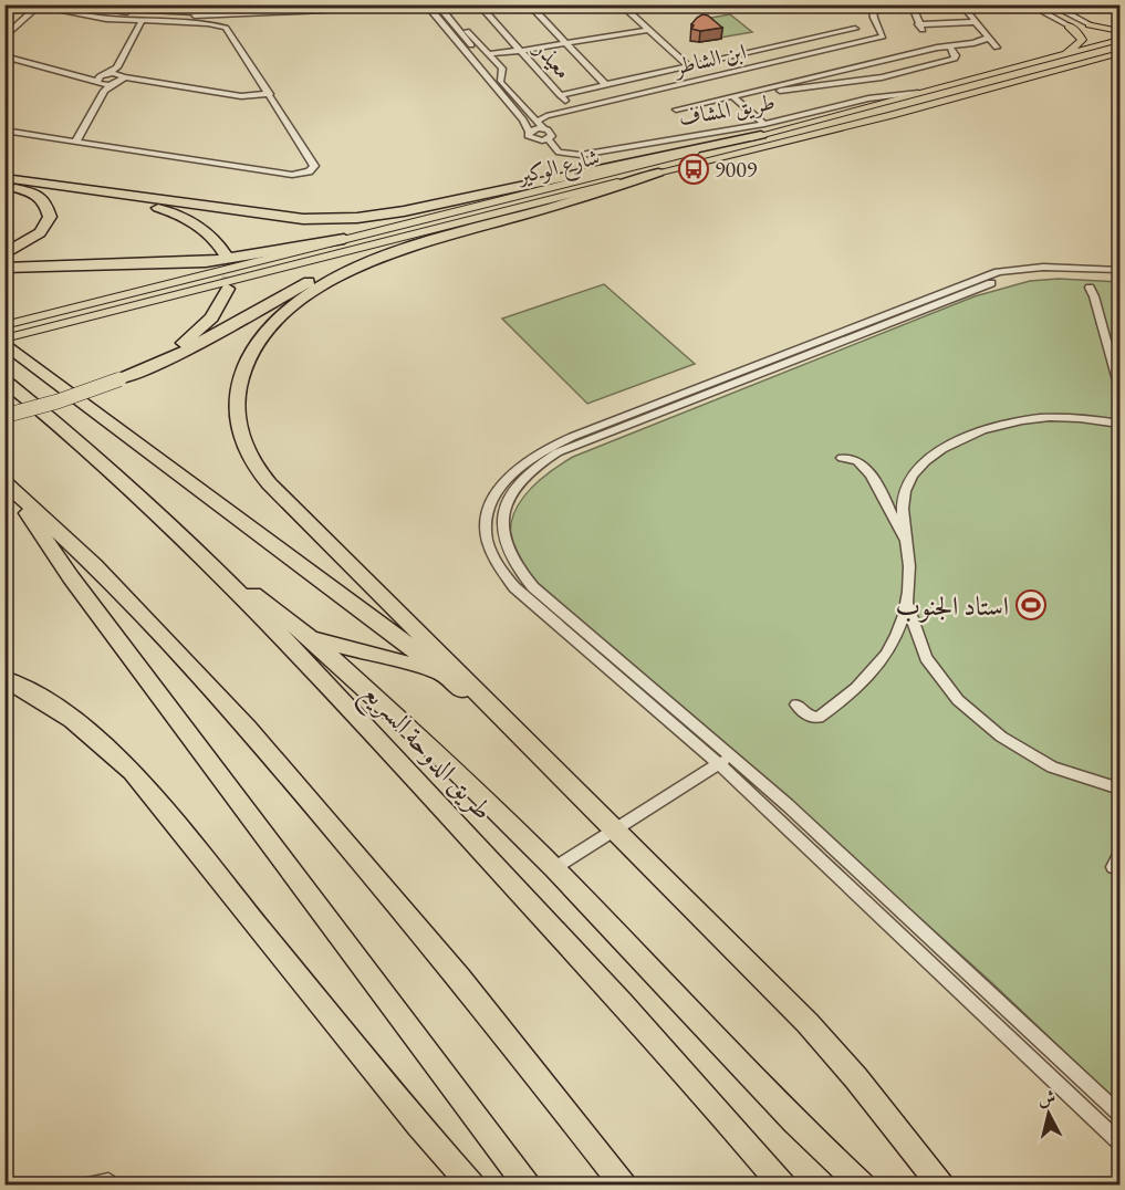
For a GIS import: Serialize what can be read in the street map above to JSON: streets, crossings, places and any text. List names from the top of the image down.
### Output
{
  "streets": {
    "highway": ["طريق الدوحة السريع"],
    "main road": ["شارع الوكير"],
    "street": ["ابن الشاطر", "معيذر", "طريق المشاف"]
  },
  "crossings": [
    ["ابن الشاطر", "معيذر"],
    ["طريق المشاف", "شارع الوكير"]
  ],
  "places": {
    "bus stop": ["9009"],
    "sports": ["استاد الجنوب"]
  },
  "north": "top"
}
